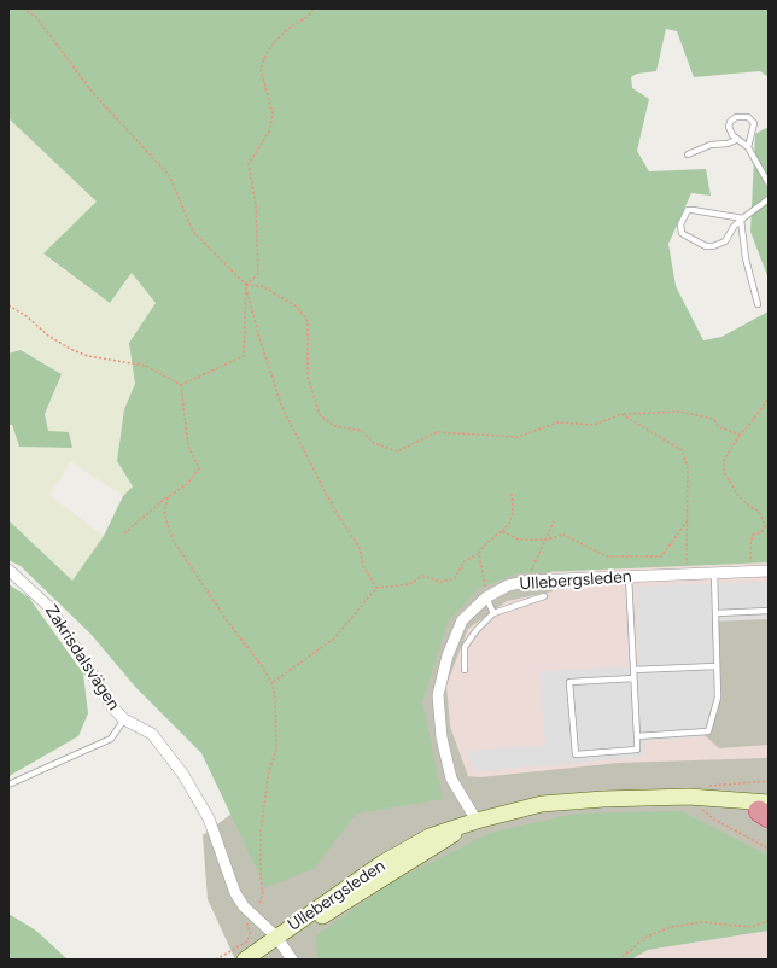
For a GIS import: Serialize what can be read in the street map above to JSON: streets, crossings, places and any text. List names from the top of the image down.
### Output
{
  "streets": {
    "main road": ["Ullebergsleden"],
    "street": ["Zakrisdalsvägen"]
  },
  "crossings": [
    ["Ullebergsleden", "Zakrisdalsvägen"]
  ]
}
